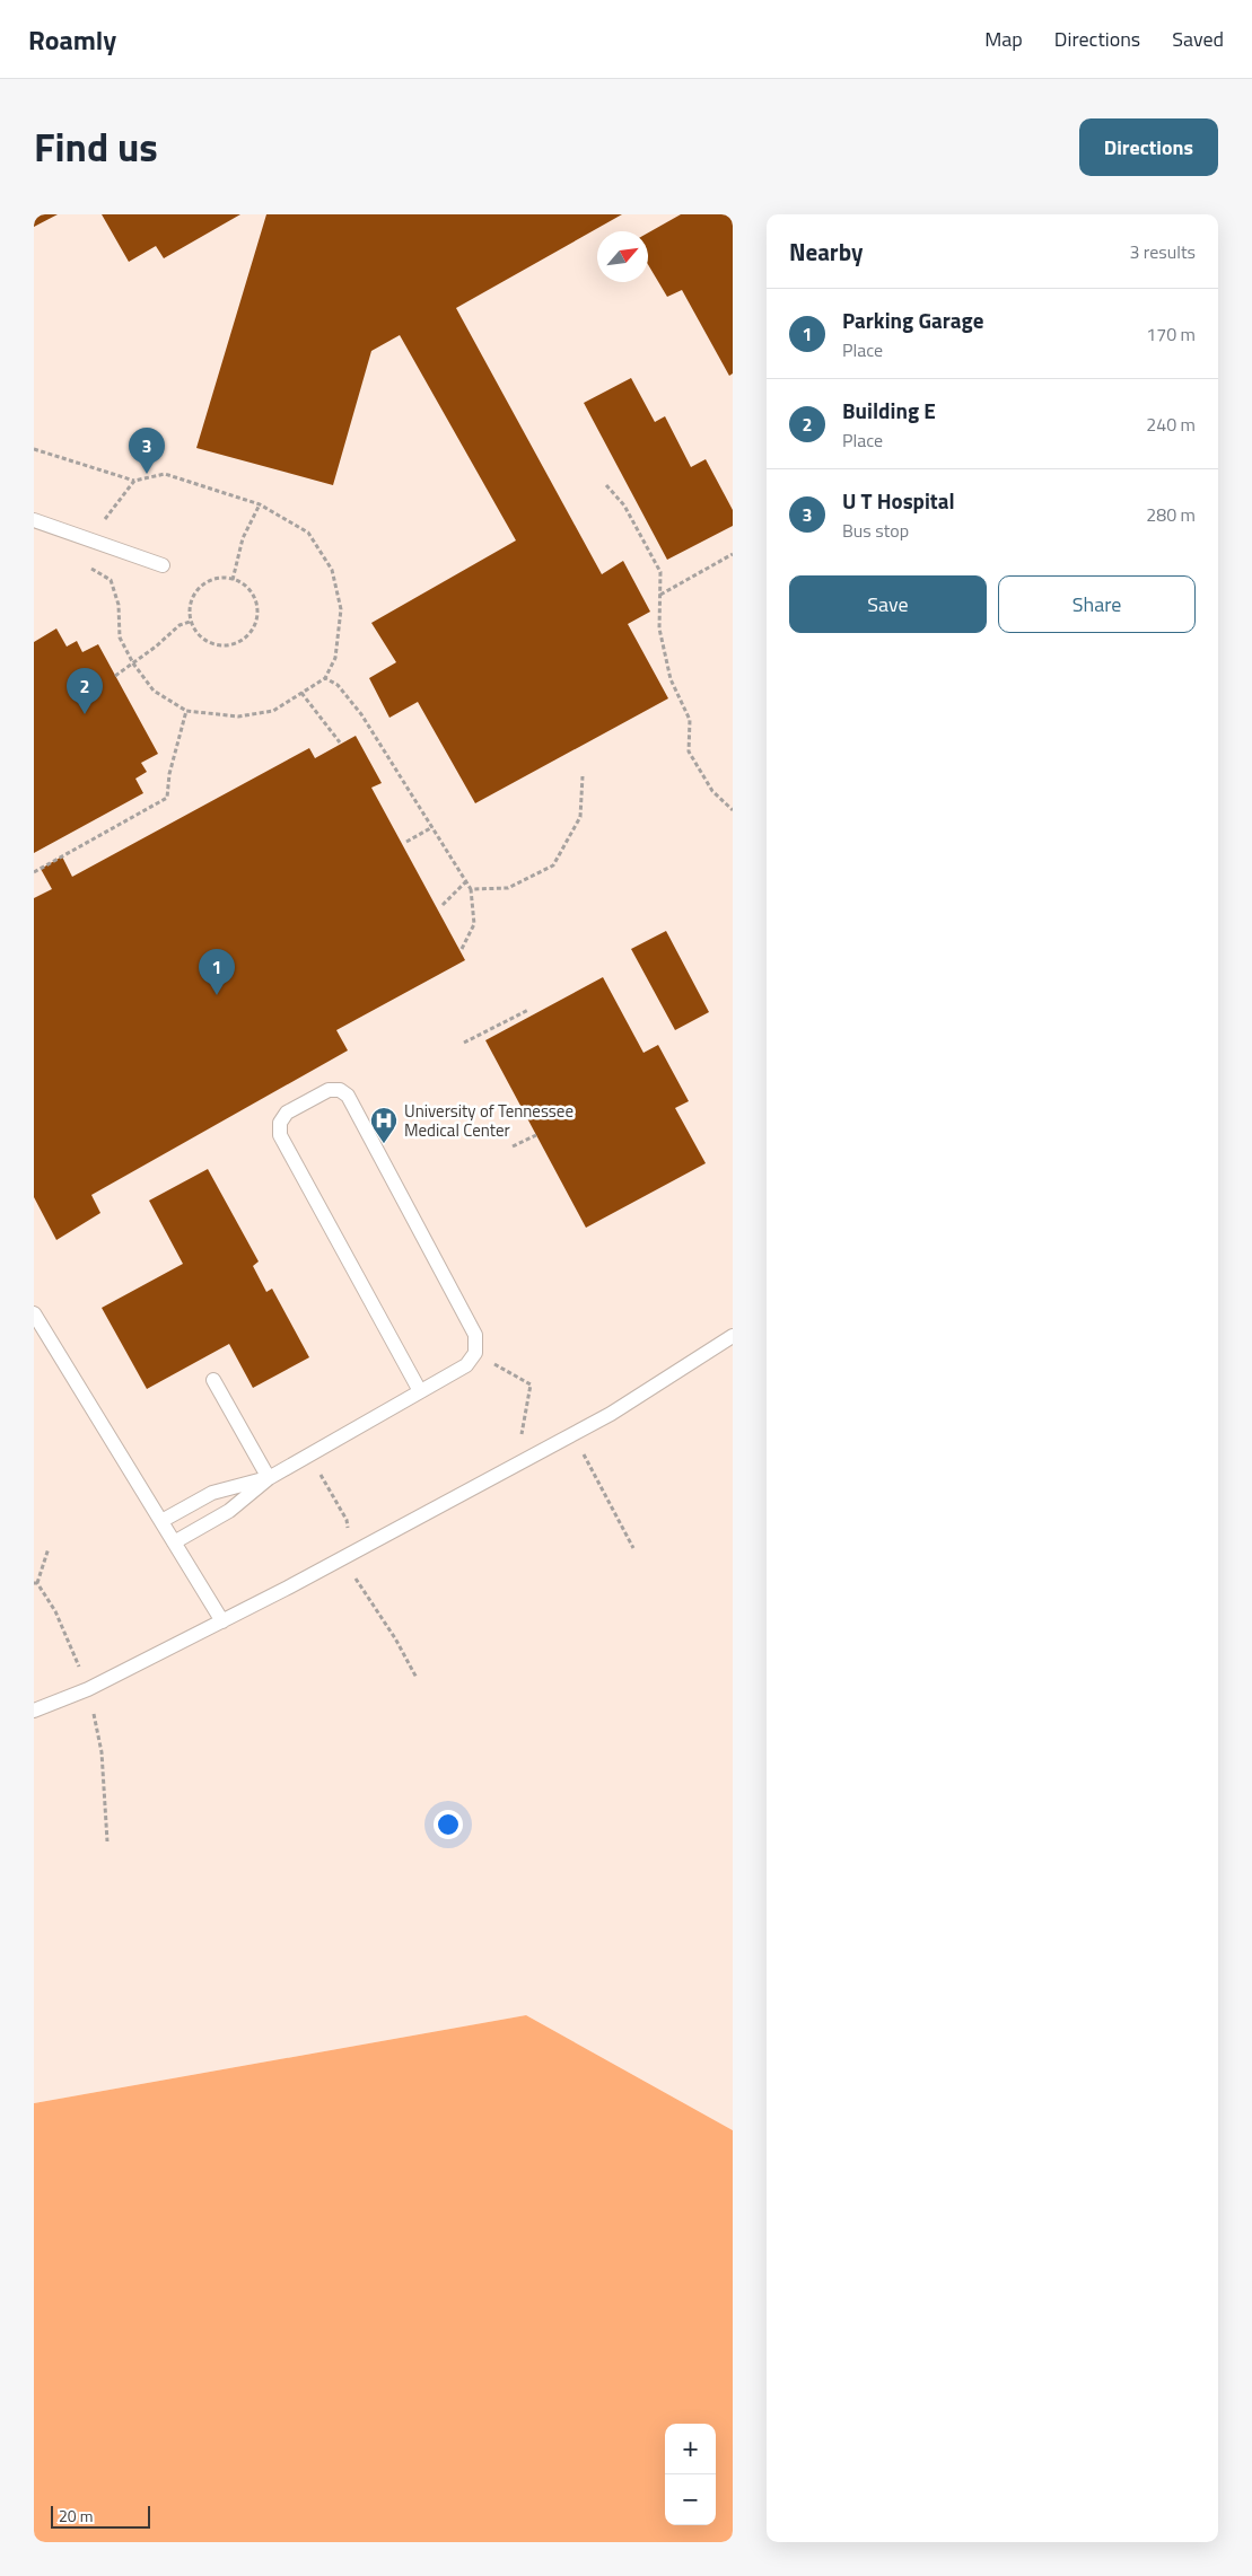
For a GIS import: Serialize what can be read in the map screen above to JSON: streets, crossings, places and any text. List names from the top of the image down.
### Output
{
  "places": {
    "hospital": ["University of Tennessee Medical Center"]
  },
  "scale_bar": "20 m",
  "north": "top right",
  "page": {
    "header": "Roamly",
    "nav": ["Map", "Directions", "Saved"],
    "title": "Find us",
    "buttons": [
      "Directions",
      ["Save", "Share"]
    ],
    "heading": ["Nearby", "3 results"],
    "list": [
      {
        "mark": "1",
        "name": "Parking Garage",
        "note": "Place",
        "value": "170 m"
      },
      {
        "mark": "2",
        "name": "Building E",
        "note": "Place",
        "value": "240 m"
      },
      {
        "mark": "3",
        "name": "U T Hospital",
        "note": "Bus stop",
        "value": "280 m"
      }
    ],
    "pins": ["3", "2", "1"],
    "map_buttons": ["+", "−"],
    "scale": "20 m"
  }
}
